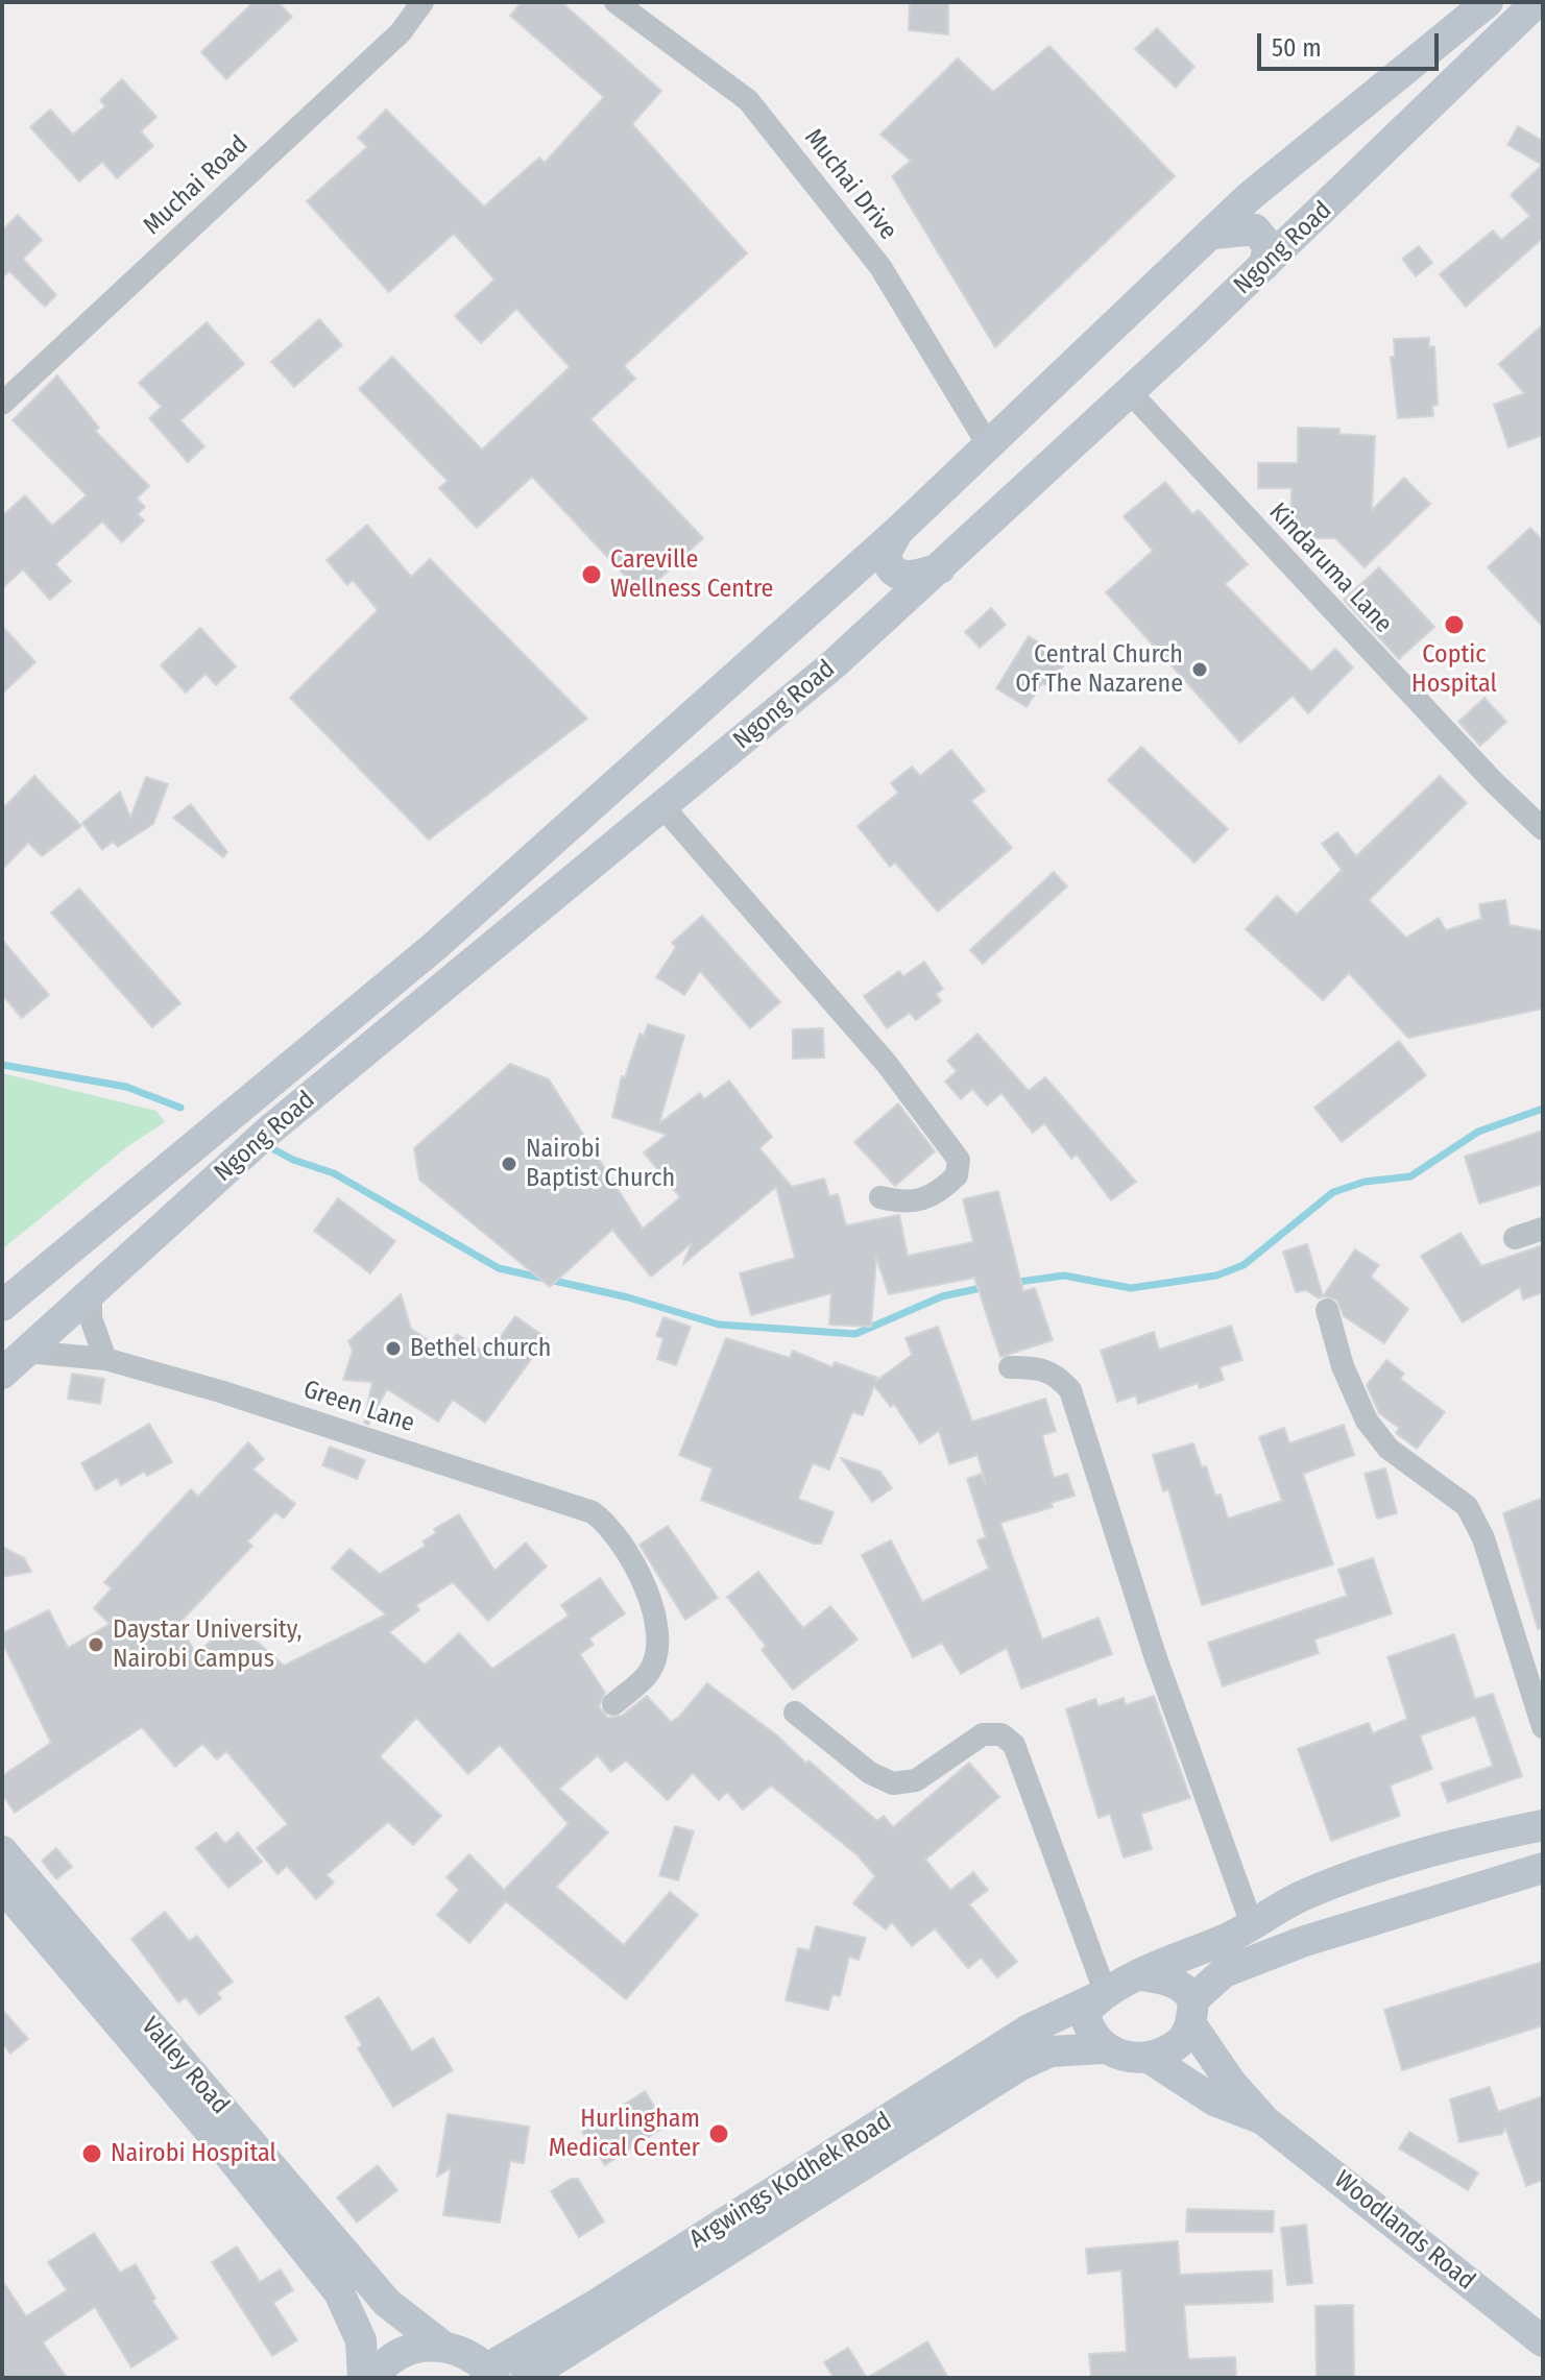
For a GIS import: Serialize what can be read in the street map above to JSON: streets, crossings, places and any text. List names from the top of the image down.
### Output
{
  "streets": {
    "main road": [
      "Ngong Road",
      "Valley Road",
      "Argwings Kodhek Road",
      "Woodlands Road"
    ],
    "street": [
      "Muchai Drive",
      "Muchai Road",
      "Kindaruma Lane",
      "Green Lane"
    ]
  },
  "crossings": [
    ["Muchai Drive", "Ngong Road"],
    ["Ngong Road", "Kindaruma Lane"],
    ["Ngong Road", "Green Lane"],
    ["Valley Road", "Argwings Kodhek Road"]
  ],
  "places": [
    "Careville Wellness Centre",
    "Coptic Hospital",
    "Central Church Of The Nazarene",
    "Nairobi Baptist Church",
    "Bethel church",
    "Daystar University, Nairobi Campus",
    "Hurlingham Medical Center",
    "Nairobi Hospital"
  ],
  "scale_bar": "50 m"
}
